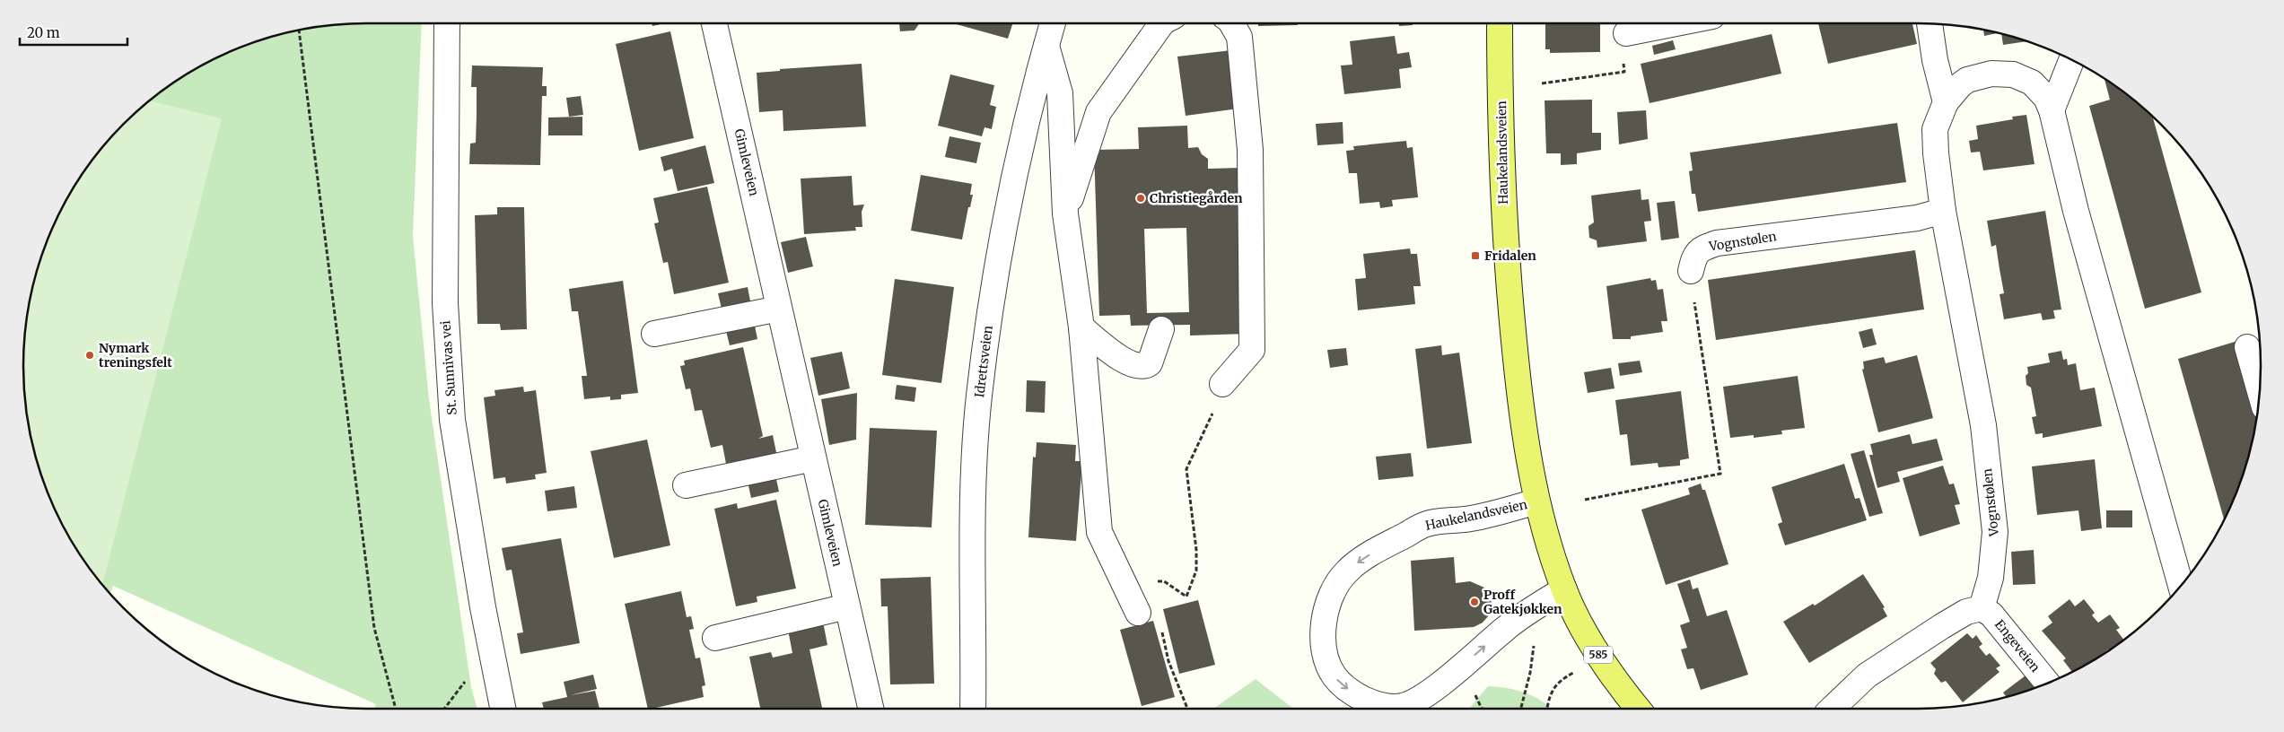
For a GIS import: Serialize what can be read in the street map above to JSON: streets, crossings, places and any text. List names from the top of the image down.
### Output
{
  "streets": {
    "main road": ["Haukelandsveien", "585"],
    "street": [
      "Gimleveien",
      "Vognstølen",
      "Idrettsveien",
      "St. Sunnivas vei",
      "Engeveien"
    ]
  },
  "crossings": [
    ["Haukelandsveien", "585"],
    ["Vognstølen", "Engeveien"]
  ],
  "places": {
    "other": ["Christiegården", "Nymark treningsfelt", "Proff Gatekjøkken"],
    "transit": ["Fridalen"]
  },
  "scale_bar": "20 m"
}
